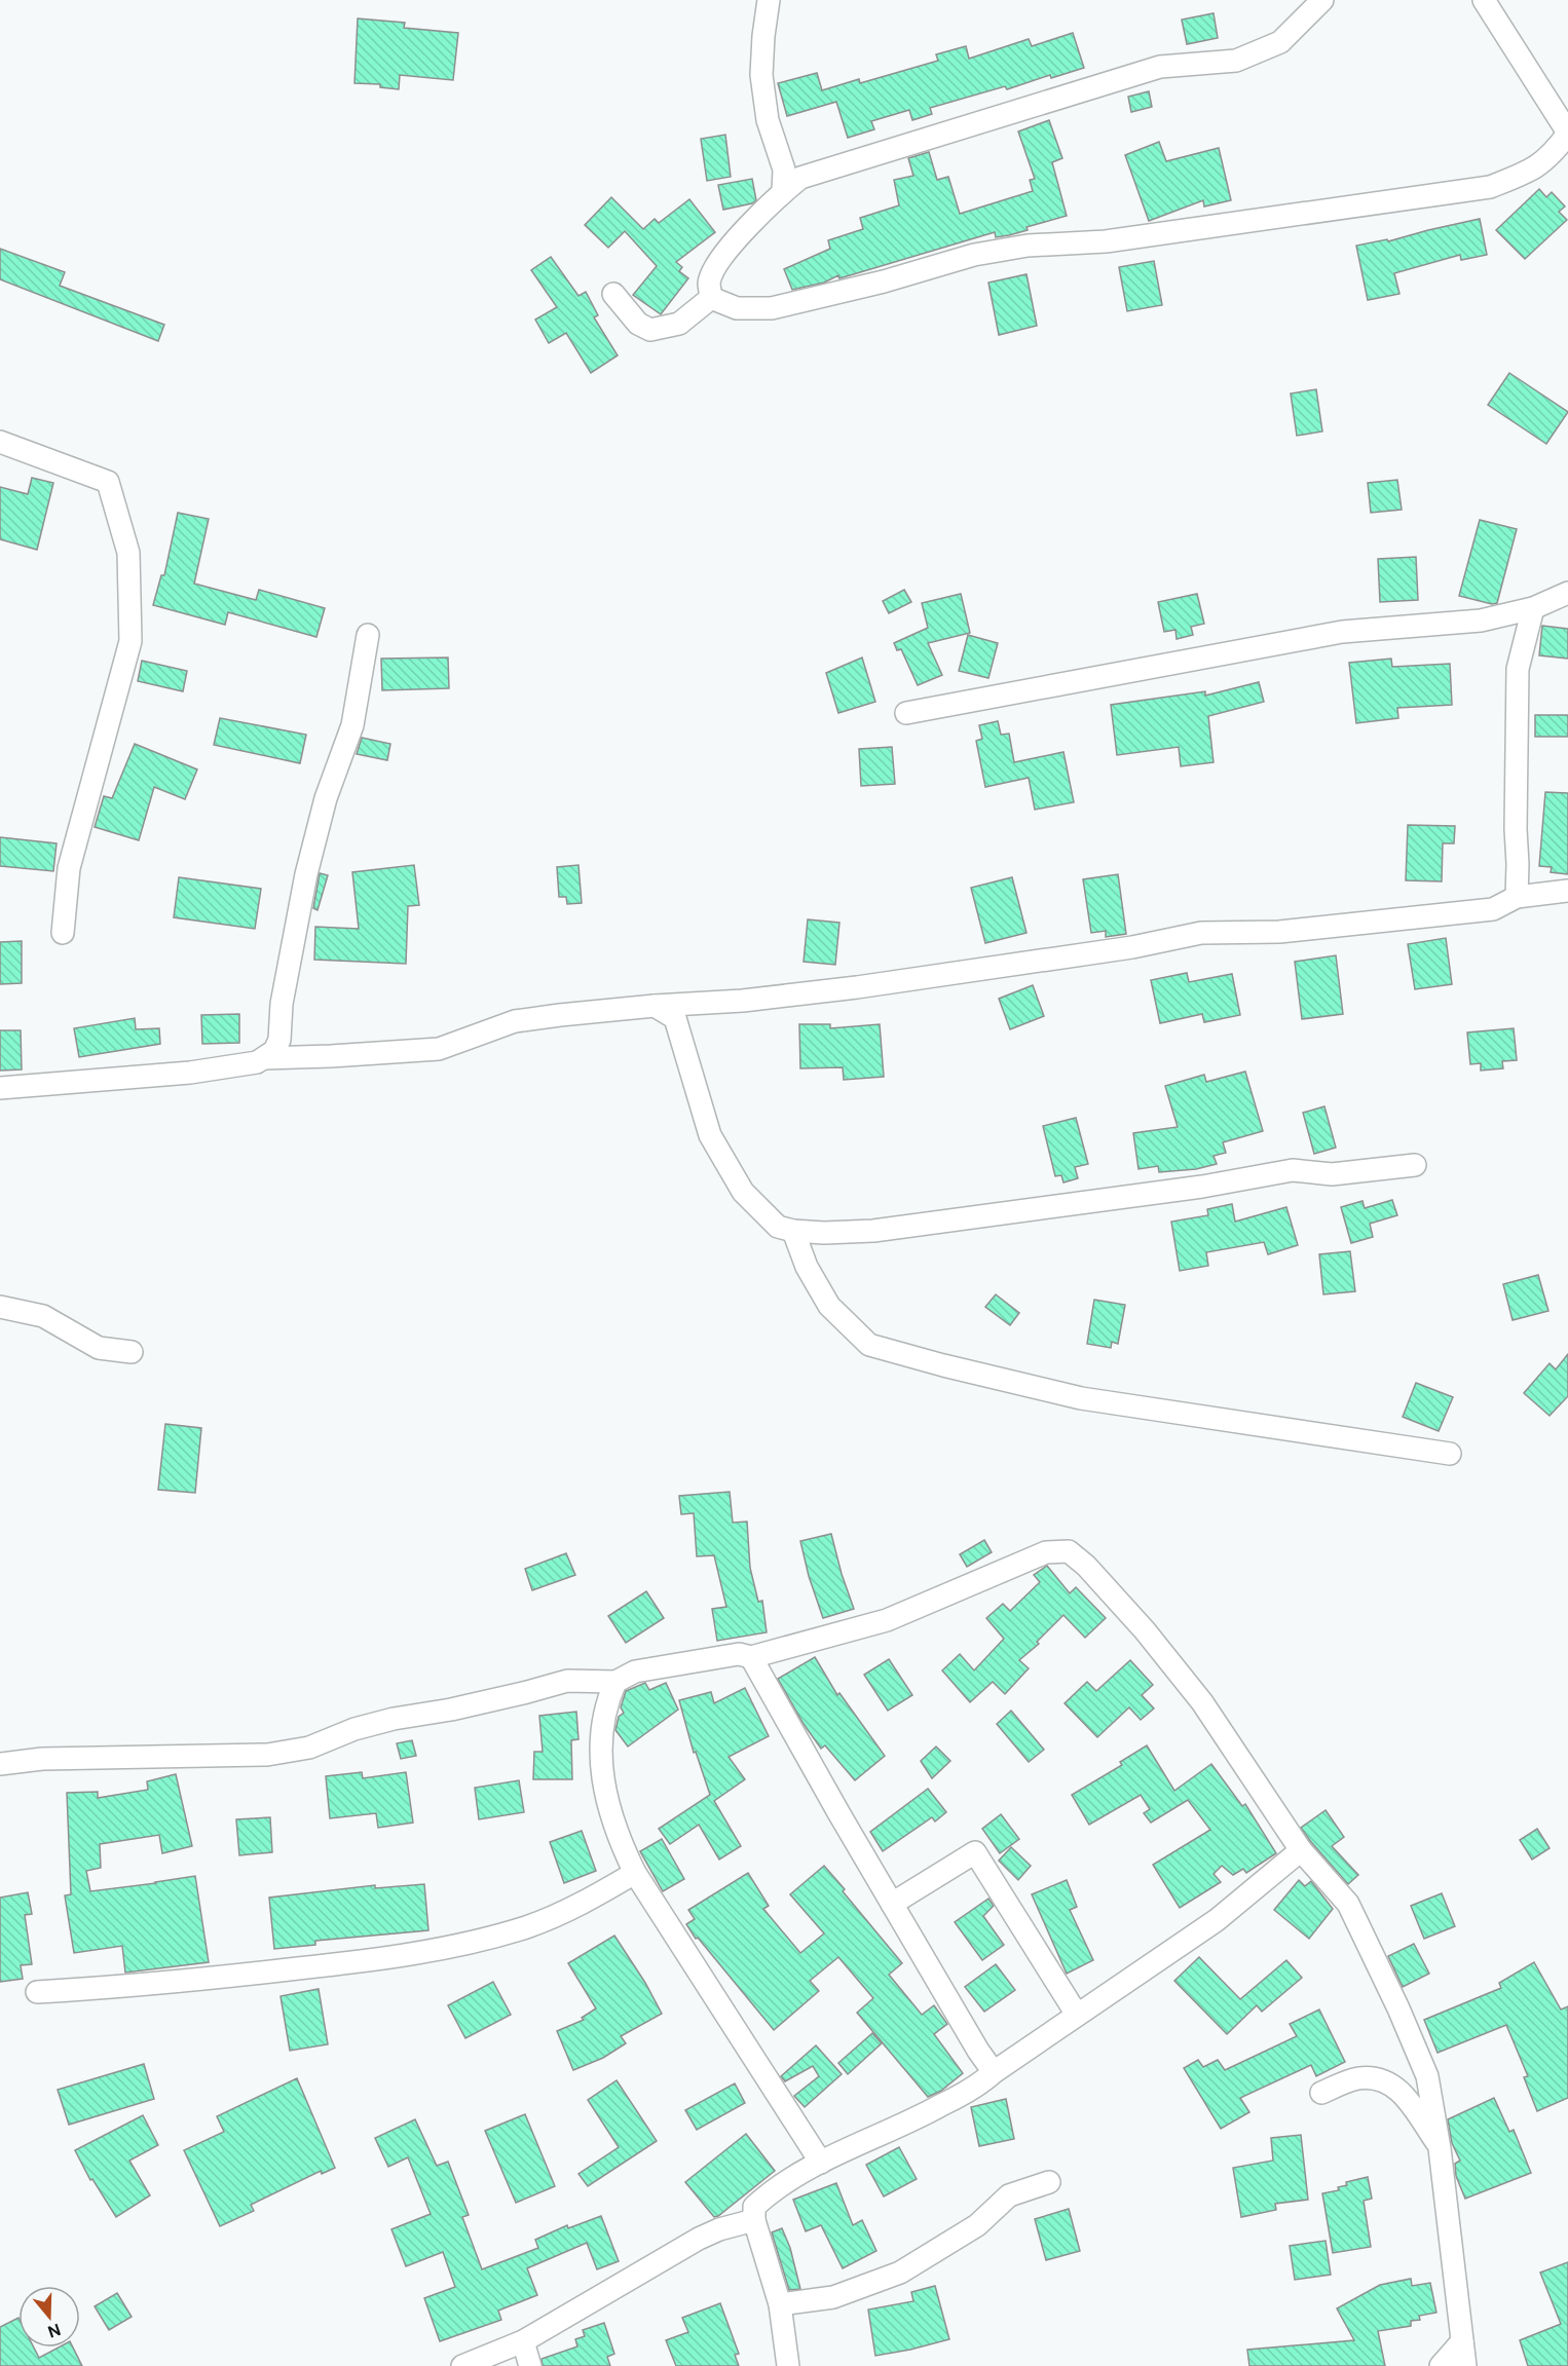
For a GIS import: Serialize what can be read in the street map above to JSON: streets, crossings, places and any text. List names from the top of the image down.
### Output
{
  "north": "bottom"
}
